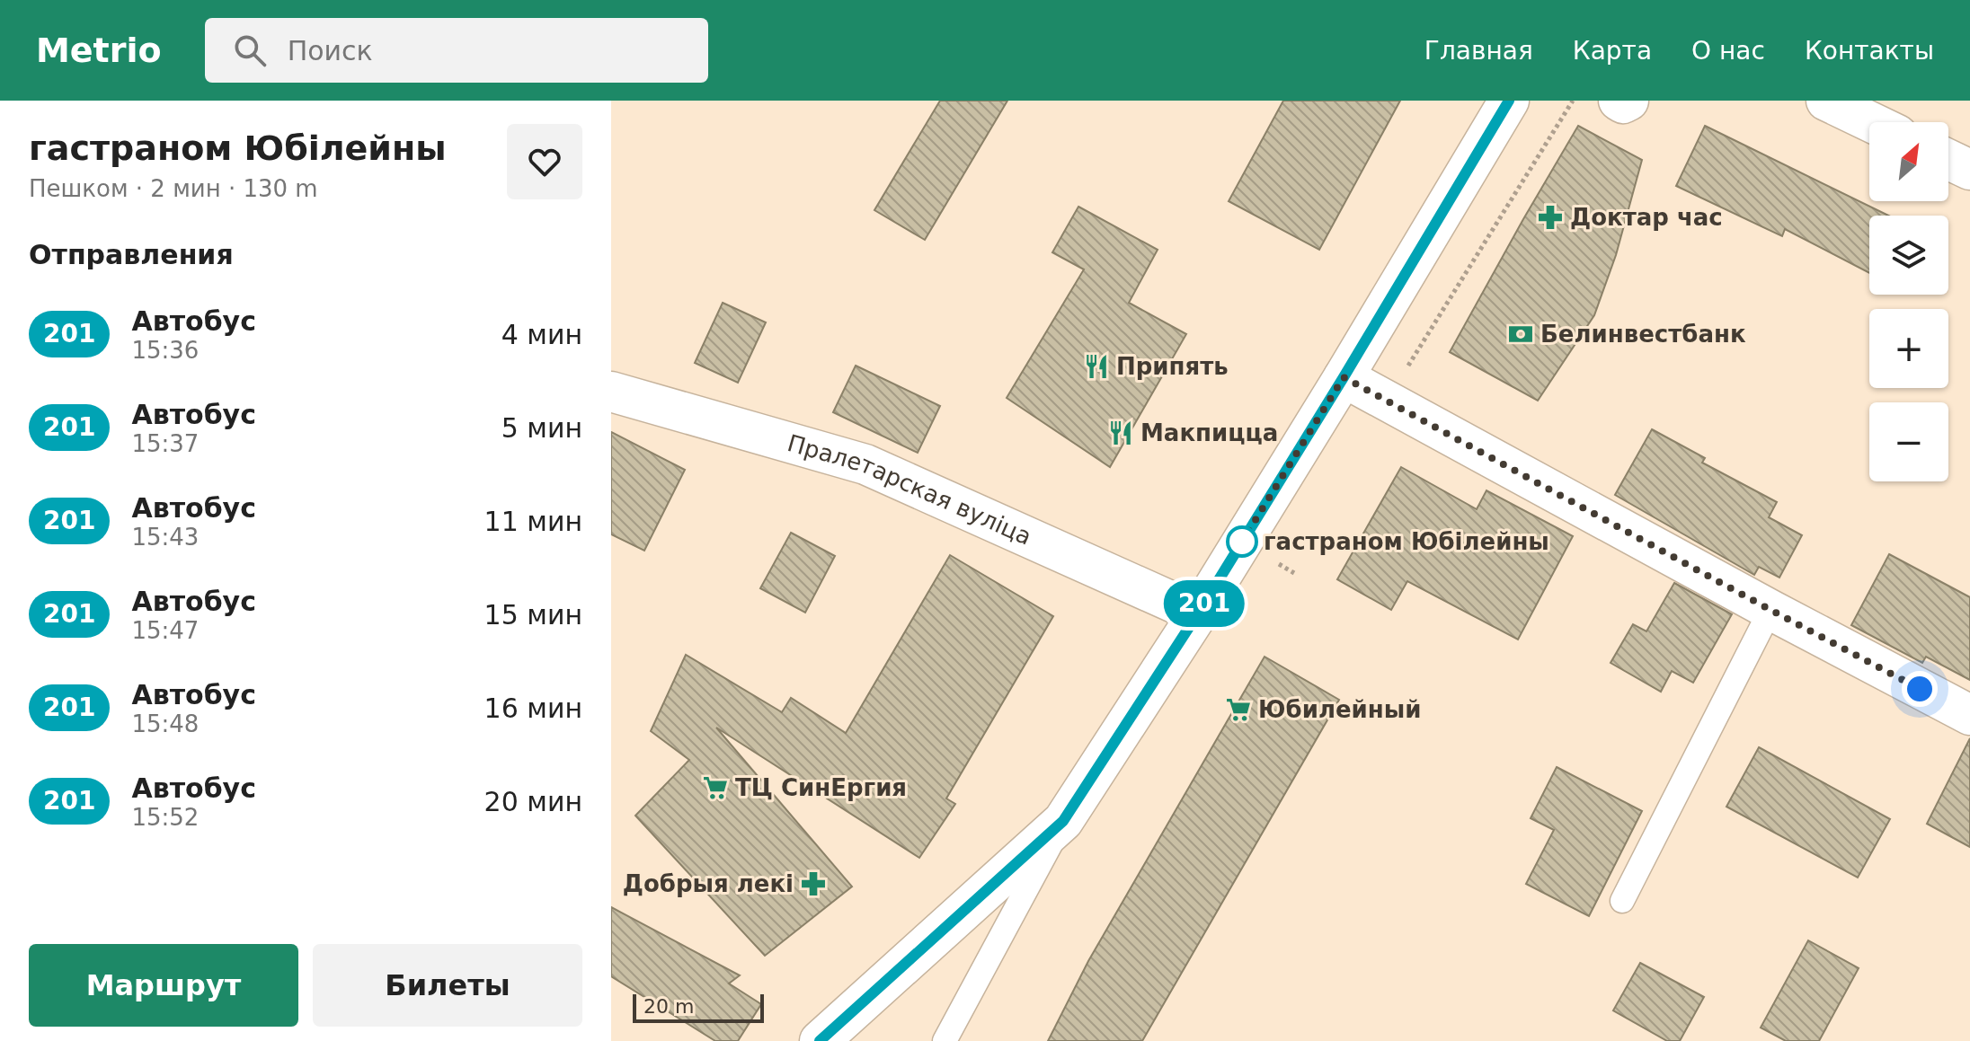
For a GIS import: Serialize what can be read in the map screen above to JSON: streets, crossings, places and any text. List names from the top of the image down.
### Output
{
  "streets": {
    "street": ["Пралетарская вуліца"]
  },
  "places": {
    "pharmacy": ["Доктар час", "Добрыя лекі"],
    "bank": ["Белинвестбанк"],
    "restaurant": ["Припять", "Макпицца"],
    "other": ["гастраном Юбілейны"],
    "supermarket": ["Юбилейный", "ТЦ СинЕргия"]
  },
  "lines": ["bus line 201"],
  "scale_bar": "20 m",
  "north": "top right",
  "page": {
    "header": "Metrio",
    "search": "Поиск",
    "nav": [
      "Главная",
      "Карта",
      "О нас",
      "Контакты"
    ],
    "heading": [
      ["гастраном Юбілейны", "Пешком · 2 мин · 130 m"],
      "Отправления"
    ],
    "on_map": "201",
    "map_buttons": ["+", "−"],
    "list": [
      {
        "mark": "201",
        "name": "Автобус",
        "note": "15:36",
        "value": "4 мин"
      },
      {
        "mark": "201",
        "name": "Автобус",
        "note": "15:37",
        "value": "5 мин"
      },
      {
        "mark": "201",
        "name": "Автобус",
        "note": "15:43",
        "value": "11 мин"
      },
      {
        "mark": "201",
        "name": "Автобус",
        "note": "15:47",
        "value": "15 мин"
      },
      {
        "mark": "201",
        "name": "Автобус",
        "note": "15:48",
        "value": "16 мин"
      },
      {
        "mark": "201",
        "name": "Автобус",
        "note": "15:52",
        "value": "20 мин"
      }
    ],
    "buttons": ["Маршрут", "Билеты"],
    "scale": "20 m"
  }
}
